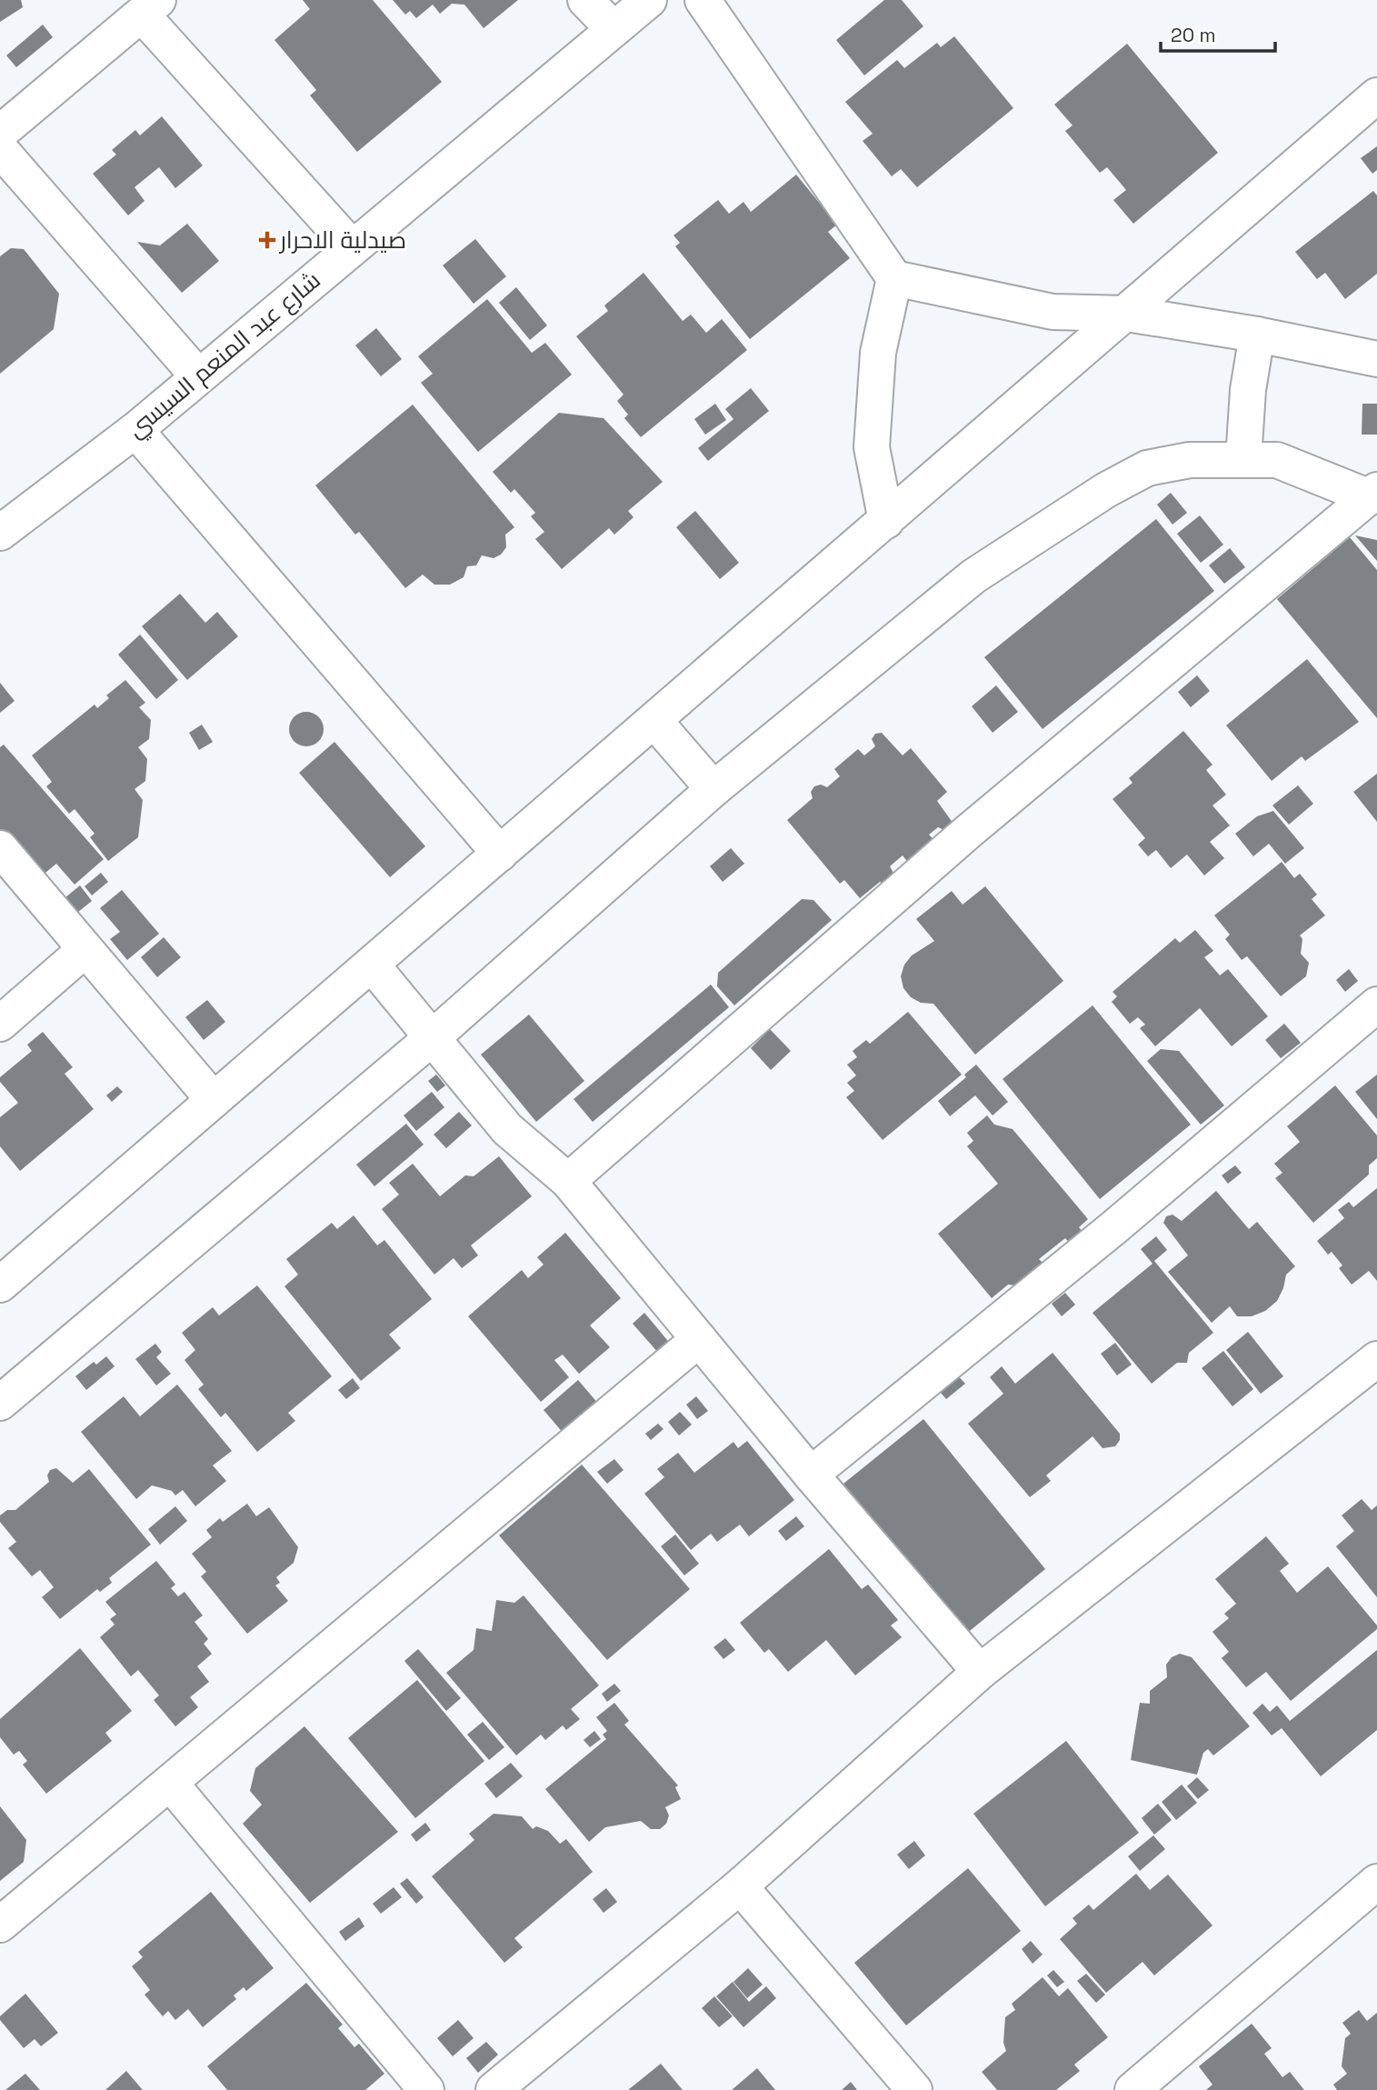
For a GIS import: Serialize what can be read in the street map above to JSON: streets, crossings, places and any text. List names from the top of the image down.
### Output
{
  "streets": {
    "street": ["شارع عبد المنعم السيسي"]
  },
  "places": {
    "health": ["صيدلية الاحرار"]
  },
  "scale_bar": "20 m"
}
